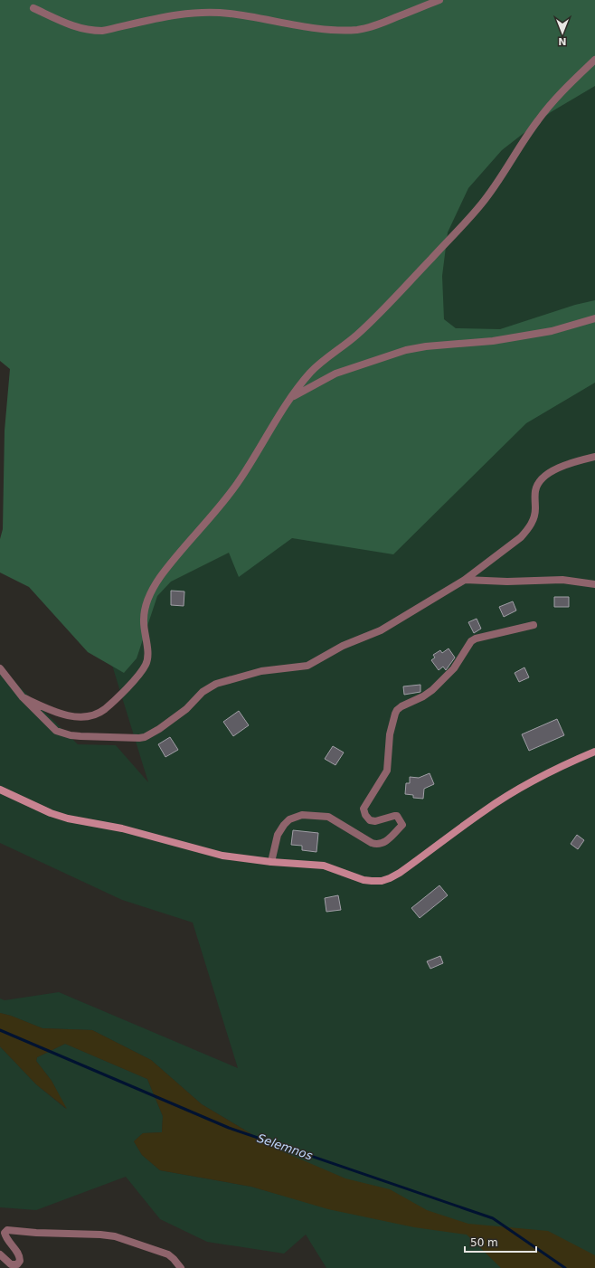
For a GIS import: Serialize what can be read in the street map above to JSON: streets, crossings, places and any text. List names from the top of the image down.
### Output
{
  "water": ["Selemnos"],
  "scale_bar": "50 m",
  "north": "bottom"
}
